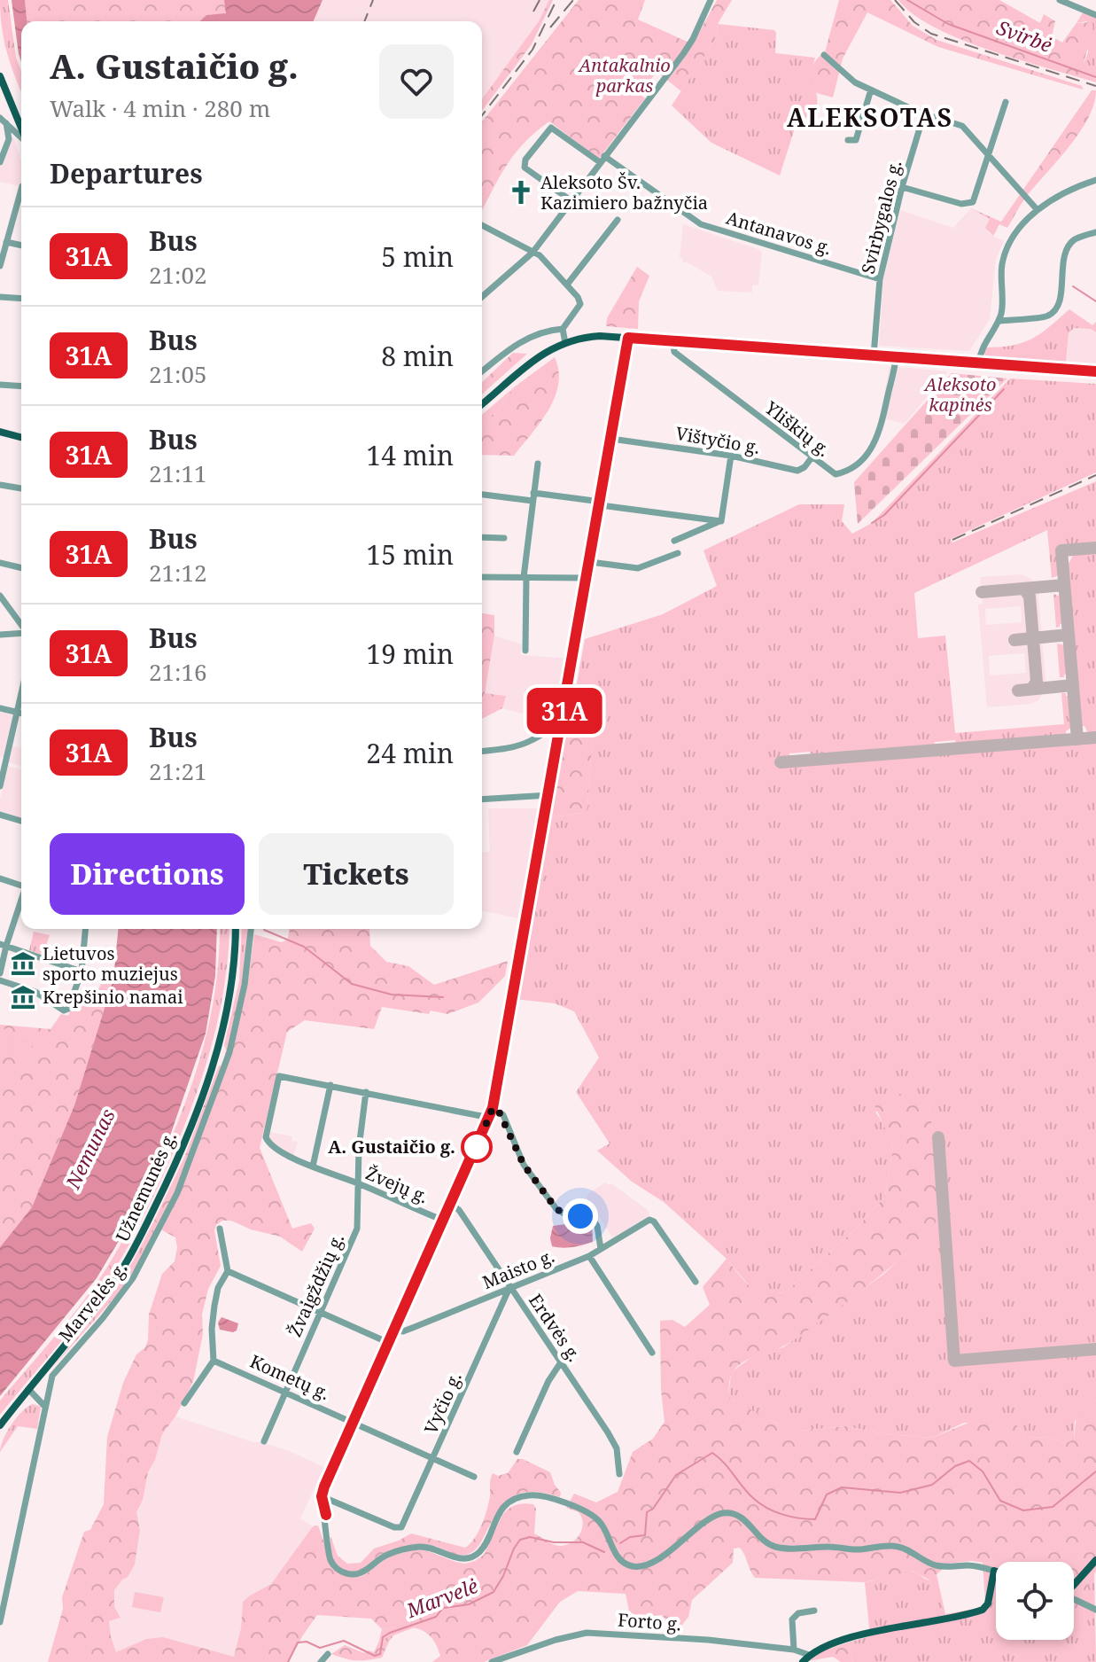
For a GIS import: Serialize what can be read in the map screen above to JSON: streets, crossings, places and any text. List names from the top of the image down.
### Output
{
  "streets": {
    "main road": ["Užnemunės g."],
    "street": [
      "Svirbygalos g.",
      "Antanavos g.",
      "Yliškių g.",
      "Vištyčio g.",
      "Žvejų g.",
      "Maisto g.",
      "Žvaigždžių g.",
      "Marvelės g.",
      "Erdvės g.",
      "Kometų g.",
      "Vyčio g.",
      "Forto g."
    ]
  },
  "crossings": [
    ["Svirbygalos g.", "Antanavos g."],
    ["Yliškių g.", "Vištyčio g."],
    ["Žvejų g.", "Žvaigždžių g."],
    ["Maisto g.", "Erdvės g."],
    ["Maisto g.", "Vyčio g."],
    ["Žvaigždžių g.", "Kometų g."],
    ["Erdvės g.", "Vyčio g."],
    ["Kometų g.", "Vyčio g."]
  ],
  "districts": ["ALEKSOTAS"],
  "water": ["Svirbė", "Nemunas", "Marvelė"],
  "parks": ["Antakalnio parkas", "Aleksoto kapinės"],
  "places": {
    "church": ["Aleksoto Šv. Kazimiero bažnyčia"],
    "museum": ["Lietuvos sporto muziejus", "Krepšinio namai"],
    "other": ["A. Gustaičio g."]
  },
  "lines": ["bus line 31A"],
  "page": {
    "on_map": "31A",
    "heading": [
      ["A. Gustaičio g.", "Walk · 4 min · 280 m"],
      "Departures"
    ],
    "list": [
      {
        "mark": "31A",
        "name": "Bus",
        "note": "21:02",
        "value": "5 min"
      },
      {
        "mark": "31A",
        "name": "Bus",
        "note": "21:05",
        "value": "8 min"
      },
      {
        "mark": "31A",
        "name": "Bus",
        "note": "21:11",
        "value": "14 min"
      },
      {
        "mark": "31A",
        "name": "Bus",
        "note": "21:12",
        "value": "15 min"
      },
      {
        "mark": "31A",
        "name": "Bus",
        "note": "21:16",
        "value": "19 min"
      },
      {
        "mark": "31A",
        "name": "Bus",
        "note": "21:21",
        "value": "24 min"
      }
    ],
    "buttons": ["Directions", "Tickets"]
  }
}
